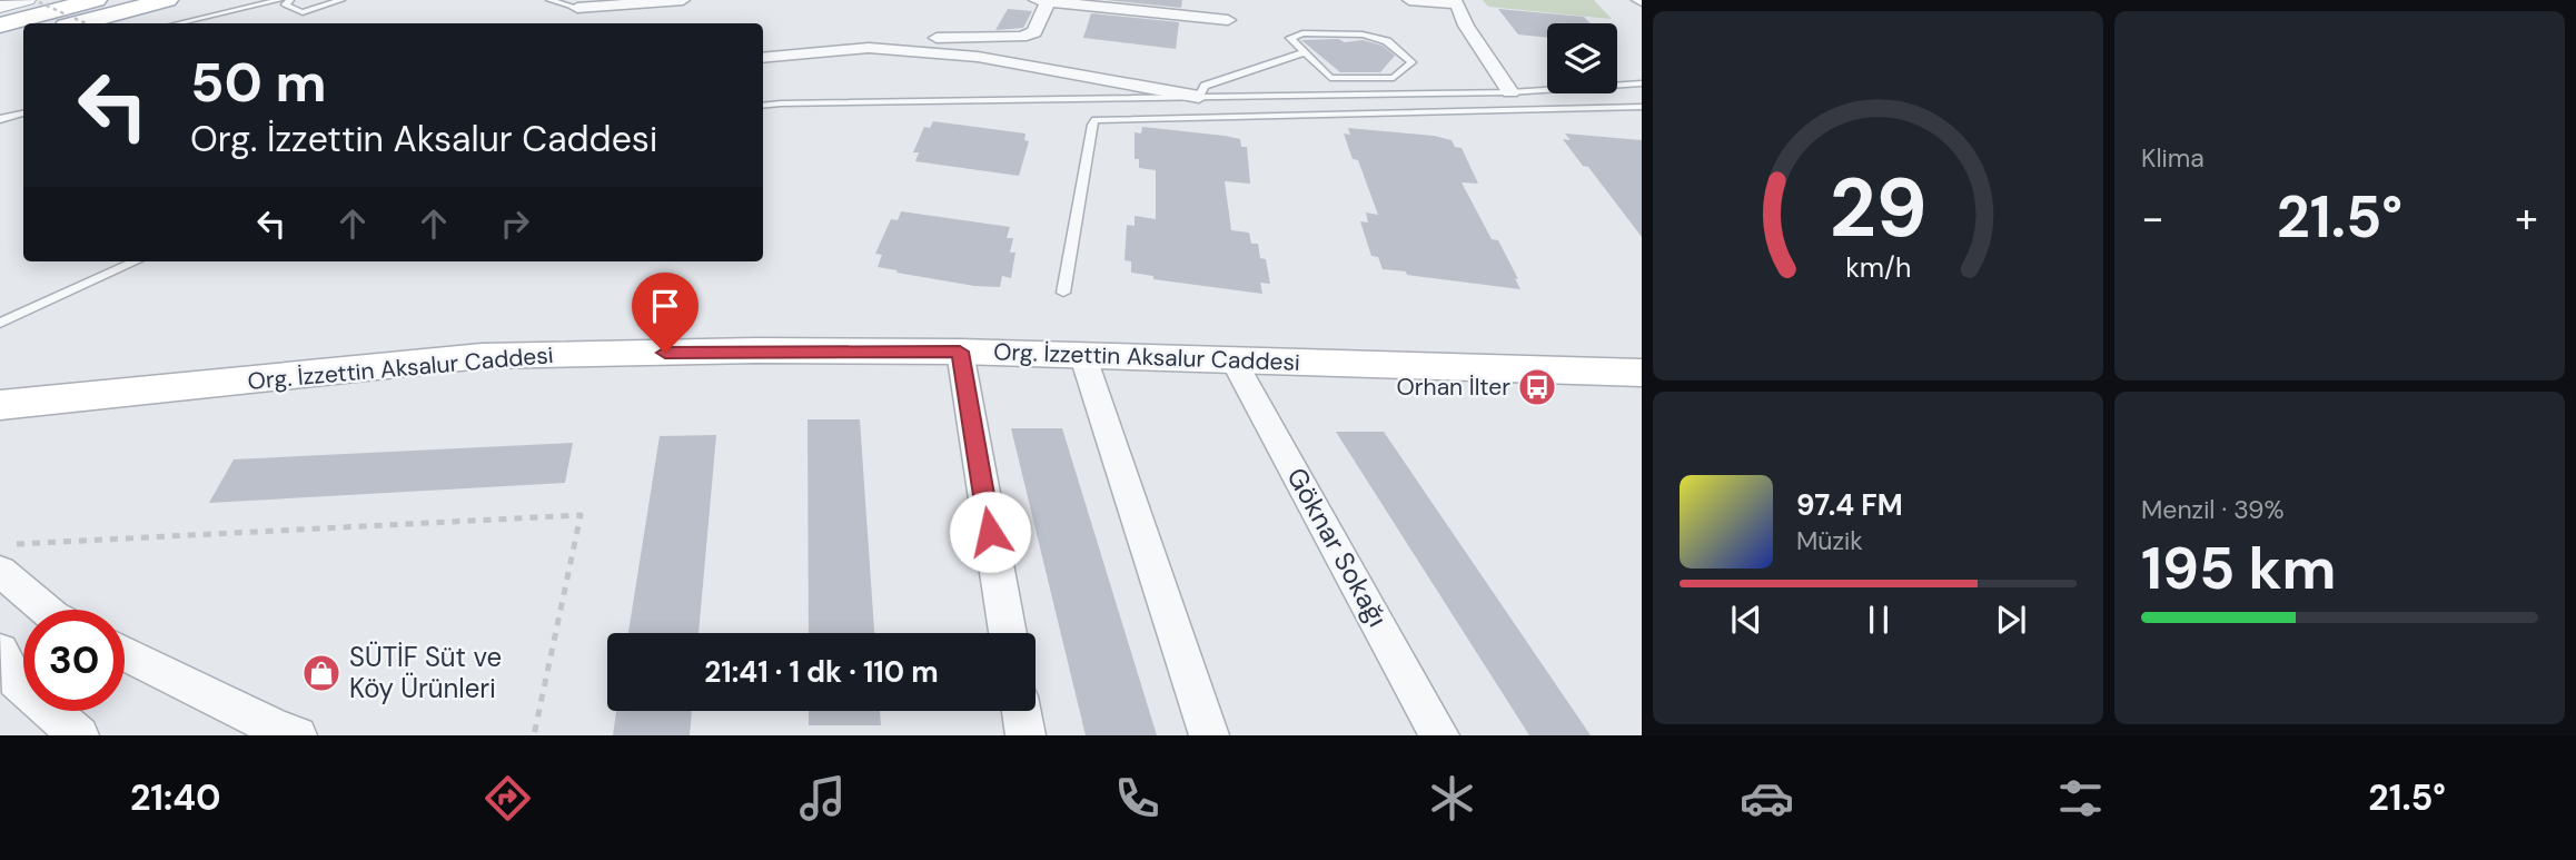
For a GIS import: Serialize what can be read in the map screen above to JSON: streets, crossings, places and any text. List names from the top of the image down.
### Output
{
  "streets": {
    "main road": ["Org. İzzettin Aksalur Caddesi"],
    "street": ["Göknar Sokağı"]
  },
  "crossings": [
    ["Org. İzzettin Aksalur Caddesi", "Göknar Sokağı"]
  ],
  "places": {
    "bus stop": ["Orhan İlter"],
    "shop": ["SÜTİF Süt ve Köy Ürünleri"]
  },
  "page": {
    "tile": [
      "Klima",
      ["Menzil · 39%", "195 km"]
    ],
    "turn": ["50 m", "Org. İzzettin Aksalur Caddesi"],
    "heat": ["−", "21.5°", "+"],
    "song": ["97.4 FM", "Müzik"],
    "limit": "30",
    "trip": "21:41 · 1 dk · 110 m",
    "tabs": ["21:40", "21.5°"],
    "gauge": ["29", "km/h"]
  }
}
